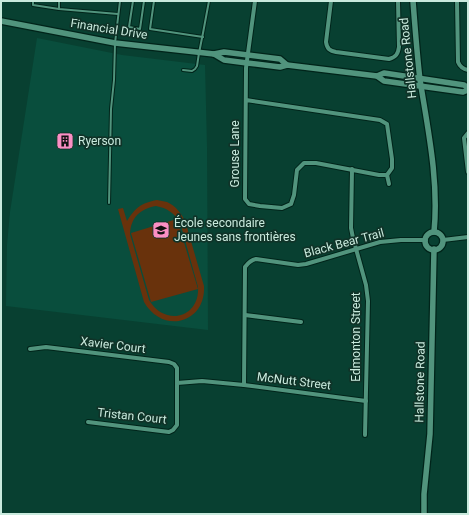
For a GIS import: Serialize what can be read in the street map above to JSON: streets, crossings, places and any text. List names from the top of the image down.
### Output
{
  "streets": {
    "street": [
      "Financial Drive",
      "Hallstone Road",
      "Grouse Lane",
      "Black Bear Trail",
      "Edmonton Street",
      "Xavier Court",
      "McNutt Street",
      "Tristan Court"
    ]
  },
  "crossings": [
    ["Financial Drive", "Hallstone Road"],
    ["Financial Drive", "Grouse Lane"],
    ["Hallstone Road", "Black Bear Trail"],
    ["Grouse Lane", "Edmonton Street"],
    ["Black Bear Trail", "Edmonton Street"],
    ["Black Bear Trail", "McNutt Street"],
    ["Edmonton Street", "McNutt Street"],
    ["Xavier Court", "McNutt Street"],
    ["Xavier Court", "Tristan Court"],
    ["McNutt Street", "Tristan Court"]
  ],
  "places": {
    "building": ["Ryerson"],
    "school or university": ["École secondaire Jeunes sans frontières"]
  }
}
